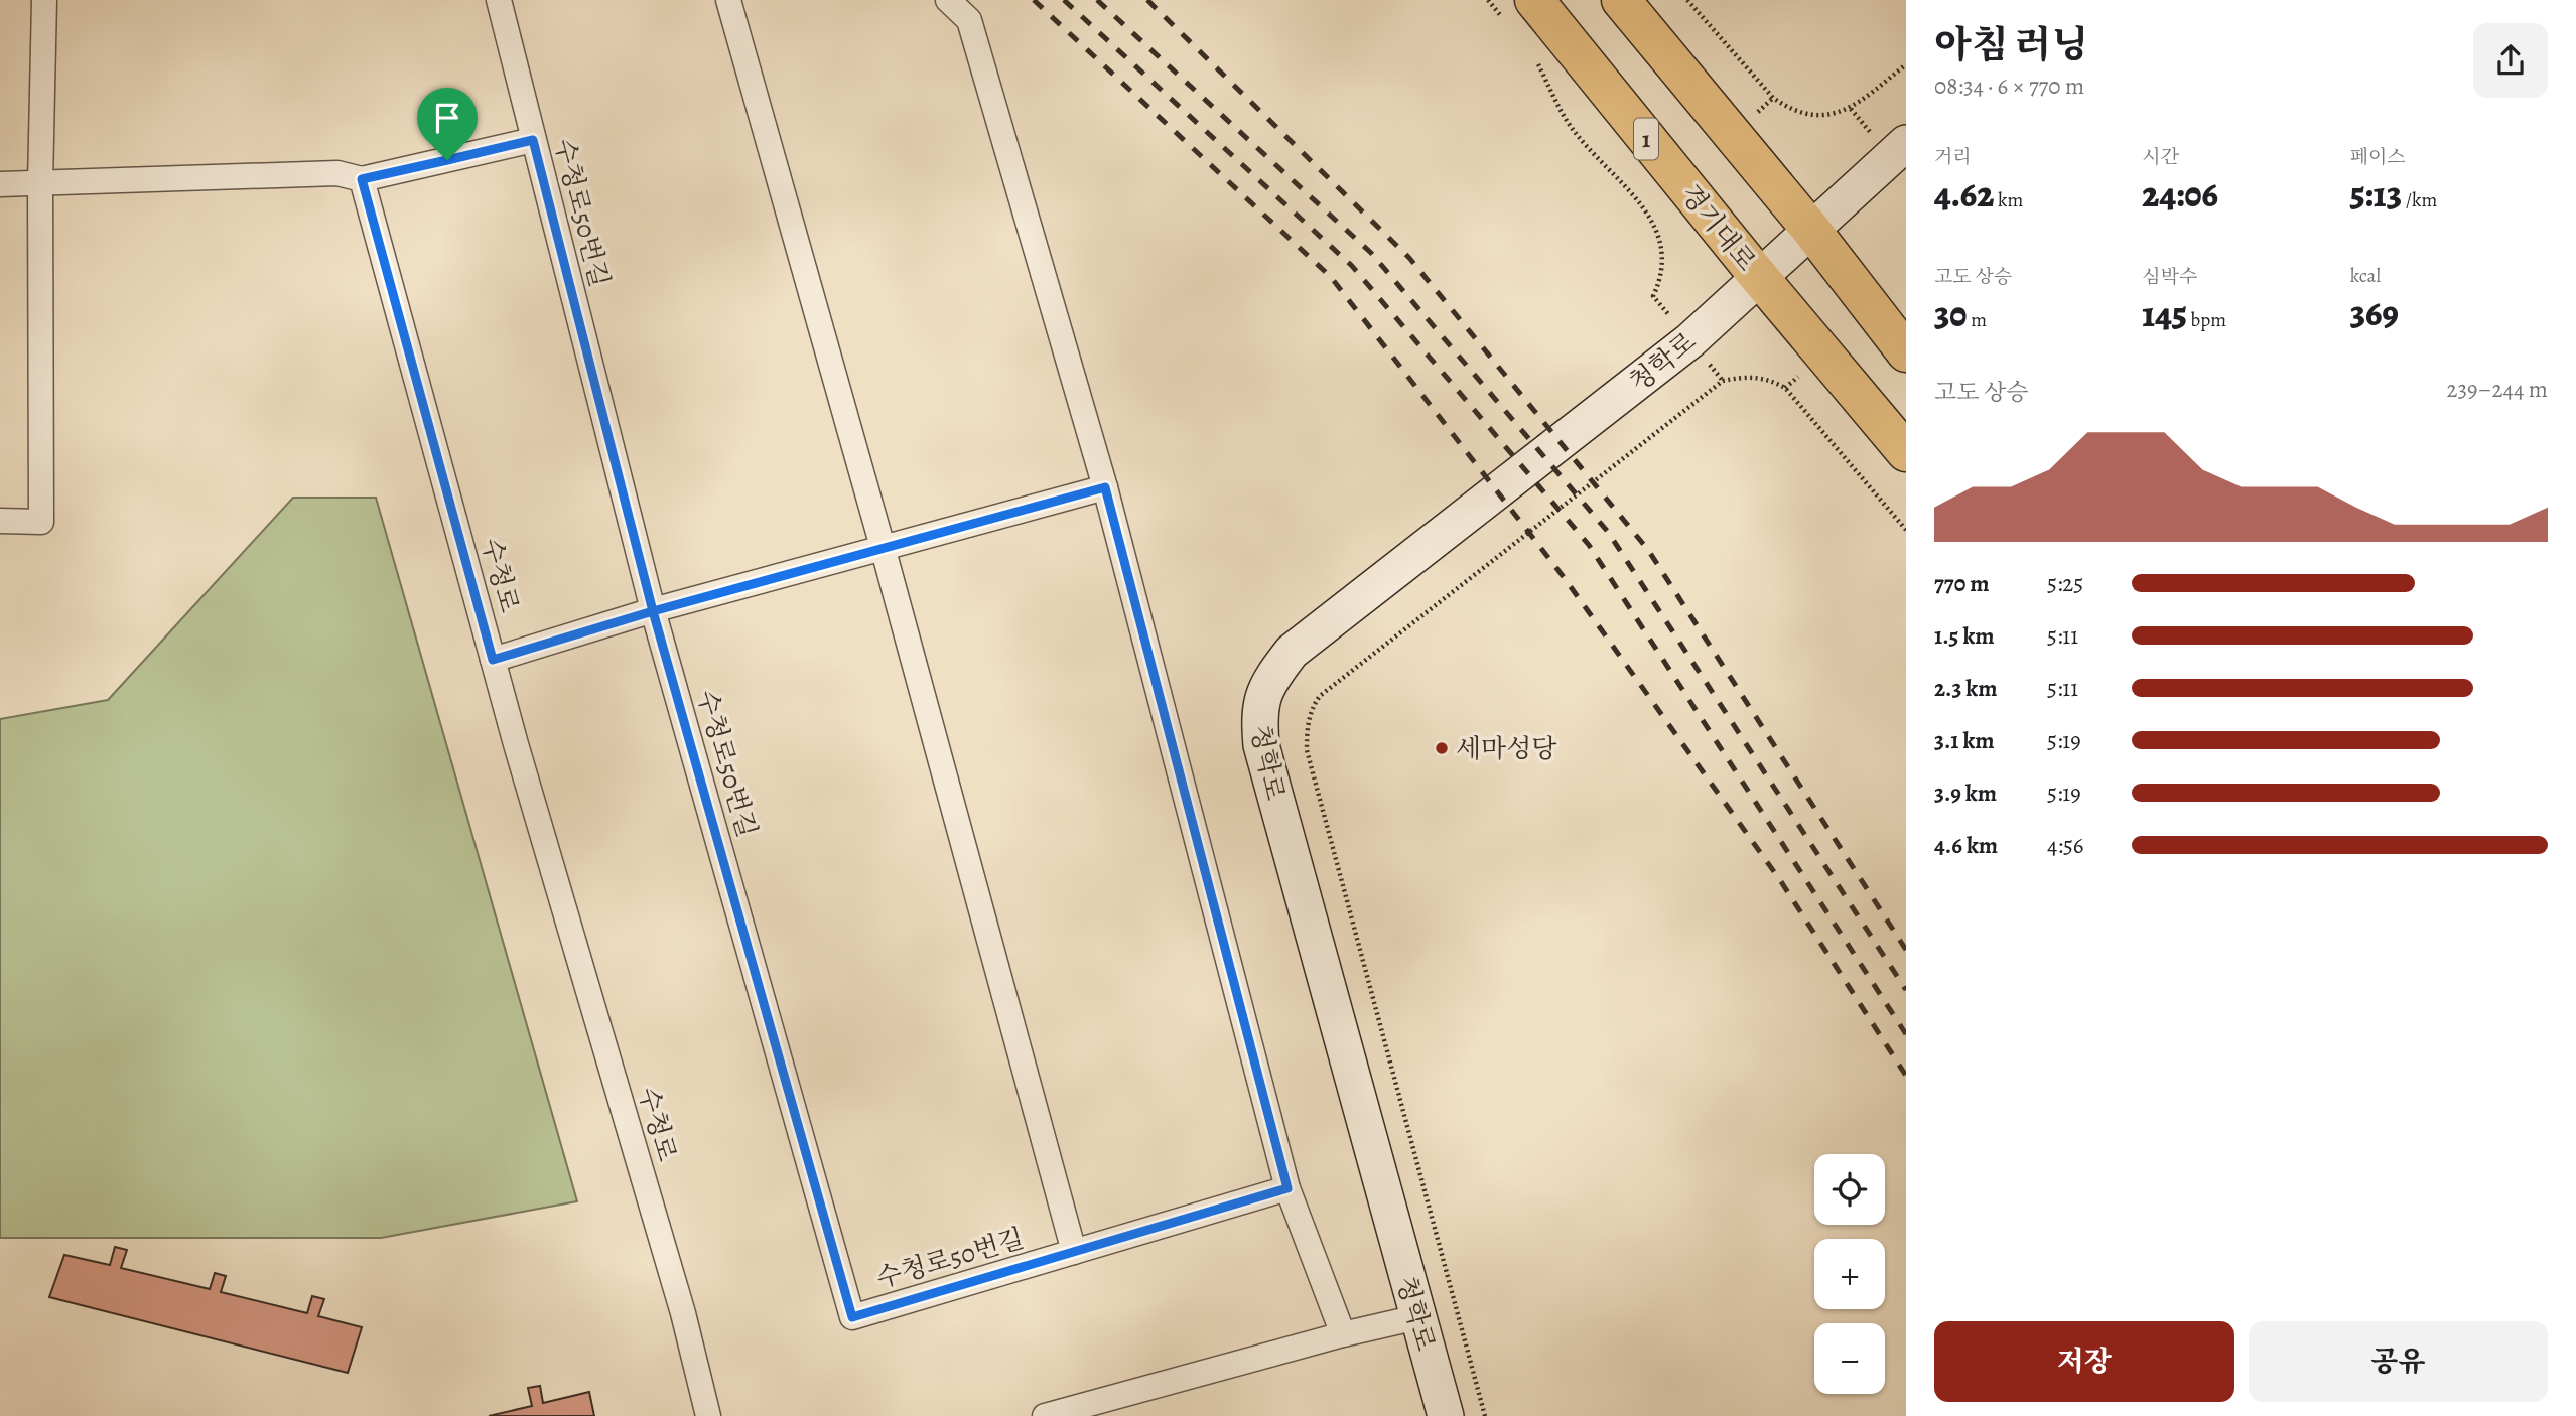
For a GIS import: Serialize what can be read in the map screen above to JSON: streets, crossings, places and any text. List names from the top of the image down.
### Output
{
  "streets": {
    "main road": ["1", "경기대로", "청학로"],
    "street": ["수청로50번길", "수청로"]
  },
  "crossings": [
    ["경기대로", "청학로"]
  ],
  "places": ["세마성당"],
  "page": {
    "heading": ["아침 러닝", "08:34 · 6 × 770 m"],
    "stats": [
      ["거리", "4.62 km"],
      ["시간", "24:06"],
      ["페이스", "5:13 /km"],
      ["고도 상승", "30 m"],
      ["심박수", "145 bpm"],
      ["kcal", "369"]
    ],
    "chart": ["고도 상승", "239–244 m"],
    "list": [
      {
        "name": "770 m",
        "note": "5:25"
      },
      {
        "name": "1.5 km",
        "note": "5:11"
      },
      {
        "name": "2.3 km",
        "note": "5:11"
      },
      {
        "name": "3.1 km",
        "note": "5:19"
      },
      {
        "name": "3.9 km",
        "note": "5:19"
      },
      {
        "name": "4.6 km",
        "note": "4:56"
      }
    ],
    "map_buttons": ["+", "−"],
    "buttons": ["저장", "공유"]
  }
}
